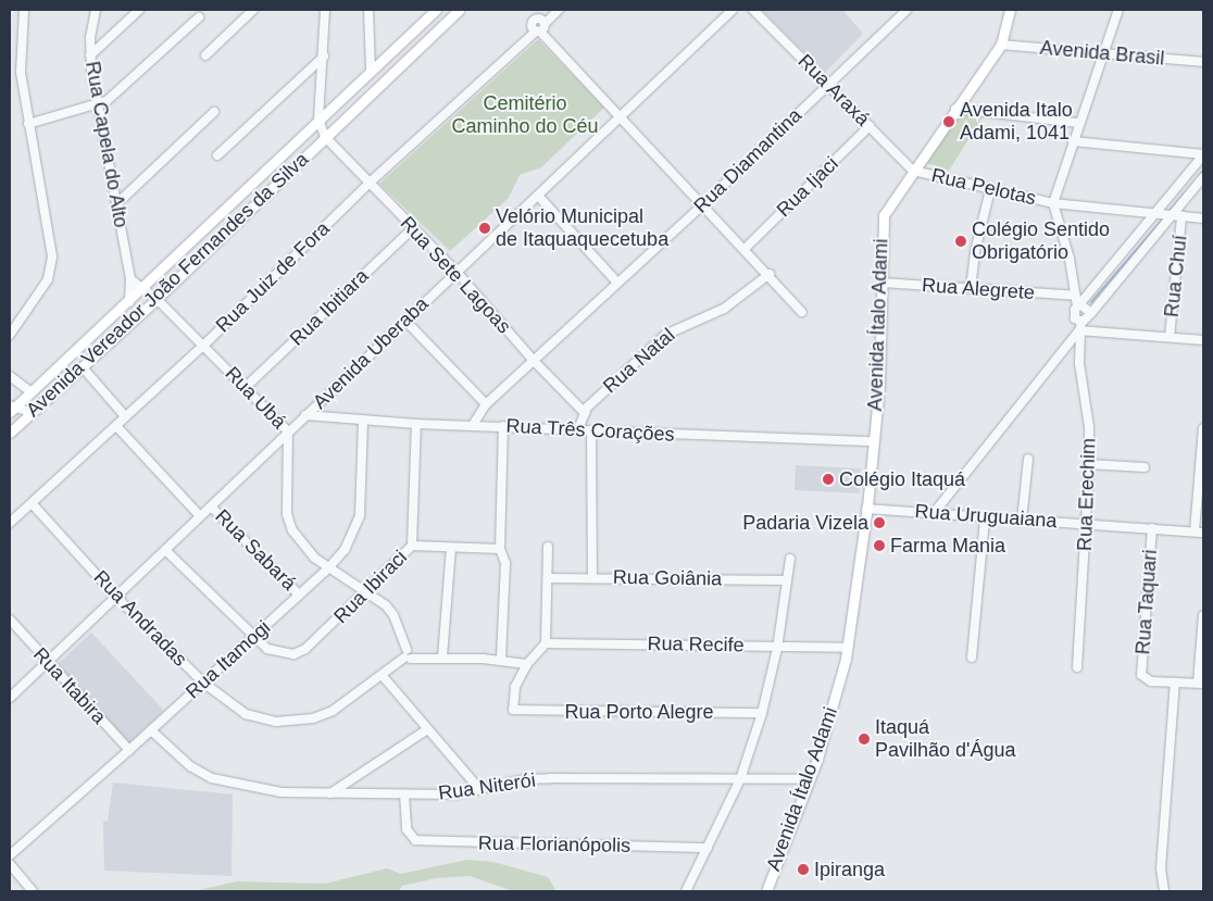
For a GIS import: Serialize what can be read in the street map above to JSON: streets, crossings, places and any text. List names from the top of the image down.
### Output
{
  "streets": {
    "main road": ["Avenida Vereador João Fernandes da Silva", "Avenida Ítalo Adami"],
    "street": [
      "Avenida Brasil",
      "Rua Araxá",
      "Rua Capela do Alto",
      "Rua Diamantina",
      "Rua Ijaci",
      "Rua Pelotas",
      "Rua Sete Lagoas",
      "Rua Chuí",
      "Rua Juiz de Fora",
      "Rua Alegrete",
      "Rua Ibitiara",
      "Avenida Uberaba",
      "Rua Natal",
      "Rua Ubá",
      "Rua Três Corações",
      "Rua Erechim",
      "Rua Uruguaiana",
      "Rua Sabará",
      "Rua Goiânia",
      "Rua Ibiraci",
      "Rua Taquari",
      "Rua Andradas",
      "Rua Recife",
      "Rua Itamogi",
      "Rua Itabira",
      "Rua Porto Alegre",
      "Rua Niterói",
      "Rua Florianópolis"
    ]
  },
  "crossings": [
    ["Avenida Brasil", "Avenida Ítalo Adami"],
    ["Rua Araxá", "Rua Diamantina"],
    ["Rua Araxá", "Rua Ijaci"],
    ["Rua Araxá", "Rua Pelotas"],
    ["Rua Araxá", "Avenida Ítalo Adami"],
    ["Rua Capela do Alto", "Avenida Vereador João Fernandes da Silva"],
    ["Rua Diamantina", "Rua Sete Lagoas"],
    ["Rua Diamantina", "Rua Três Corações"],
    ["Rua Pelotas", "Rua Chuí"],
    ["Rua Pelotas", "Avenida Ítalo Adami"],
    ["Rua Sete Lagoas", "Rua Juiz de Fora"],
    ["Rua Sete Lagoas", "Avenida Vereador João Fernandes da Silva"],
    ["Rua Sete Lagoas", "Rua Ibitiara"],
    ["Rua Sete Lagoas", "Avenida Uberaba"],
    ["Rua Sete Lagoas", "Rua Natal"],
    ["Rua Juiz de Fora", "Rua Ubá"],
    ["Rua Juiz de Fora", "Rua Sabará"],
    ["Rua Juiz de Fora", "Rua Andradas"],
    ["Avenida Vereador João Fernandes da Silva", "Rua Ubá"],
    ["Rua Alegrete", "Avenida Ítalo Adami"],
    ["Rua Ibitiara", "Rua Ubá"],
    ["Avenida Ítalo Adami", "Rua Três Corações"],
    ["Avenida Ítalo Adami", "Rua Uruguaiana"],
    ["Avenida Ítalo Adami", "Rua Recife"],
    ["Avenida Ítalo Adami", "Rua Niterói"],
    ["Avenida Uberaba", "Rua Ubá"],
    ["Avenida Uberaba", "Rua Três Corações"],
    ["Avenida Uberaba", "Rua Sabará"],
    ["Avenida Uberaba", "Rua Ibiraci"],
    ["Avenida Uberaba", "Rua Andradas"],
    ["Avenida Uberaba", "Rua Itabira"],
    ["Rua Natal", "Rua Três Corações"],
    ["Rua Ubá", "Rua Ibiraci"],
    ["Rua Ubá", "Rua Andradas"],
    ["Rua Ubá", "Rua Itamogi"],
    ["Rua Três Corações", "Rua Ibiraci"],
    ["Rua Três Corações", "Rua Itamogi"],
    ["Rua Erechim", "Rua Uruguaiana"],
    ["Rua Uruguaiana", "Rua Taquari"],
    ["Rua Sabará", "Rua Itamogi"],
    ["Rua Ibiraci", "Rua Itamogi"],
    ["Rua Andradas", "Rua Itamogi"],
    ["Rua Itamogi", "Rua Itabira"],
    ["Rua Itamogi", "Rua Niterói"],
    ["Rua Niterói", "Rua Florianópolis"]
  ],
  "parks": ["Cemitério Caminho do Céu"],
  "places": [
    "Avenida Italo Adami, 1041",
    "Velório Municipal de Itaquaquecetuba",
    "Colégio Sentido Obrigatório",
    "Colégio Itaquá",
    "Padaria Vizela",
    "Farma Mania",
    "Itaquá Pavilhão d'Água",
    "Ipiranga"
  ]
}
